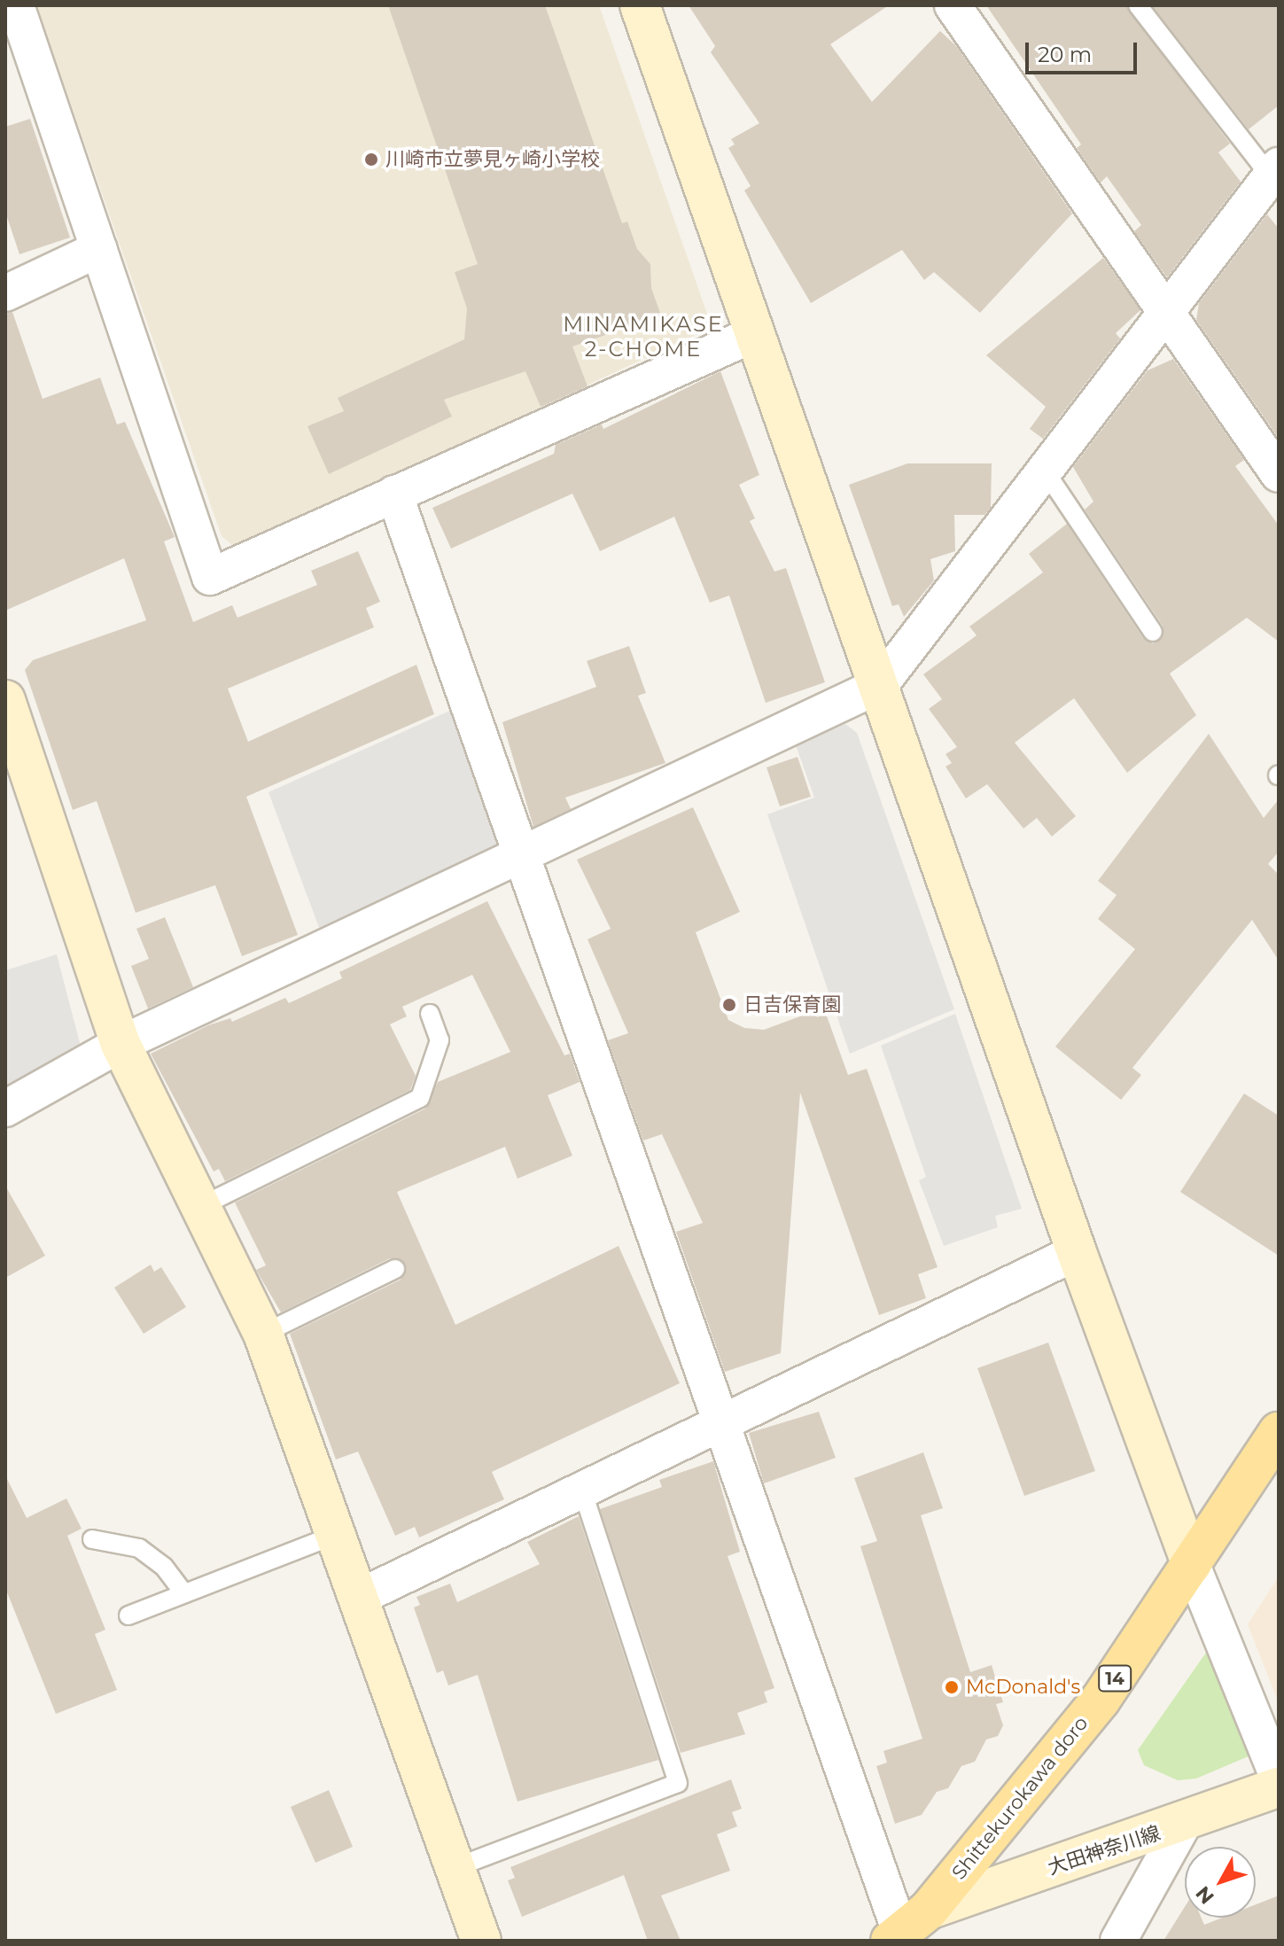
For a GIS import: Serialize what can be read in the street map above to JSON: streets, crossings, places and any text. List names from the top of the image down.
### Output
{
  "streets": {
    "main road": ["14", "Shittekurokawa doro"],
    "street": ["大田神奈川線"]
  },
  "crossings": [
    ["Shittekurokawa doro", "大田神奈川線"]
  ],
  "districts": ["MINAMIKASE 2-CHOME"],
  "places": ["川崎市立夢見ヶ崎小学校", "日吉保育園", "McDonald's"],
  "scale_bar": "20 m",
  "north": "bottom left"
}
